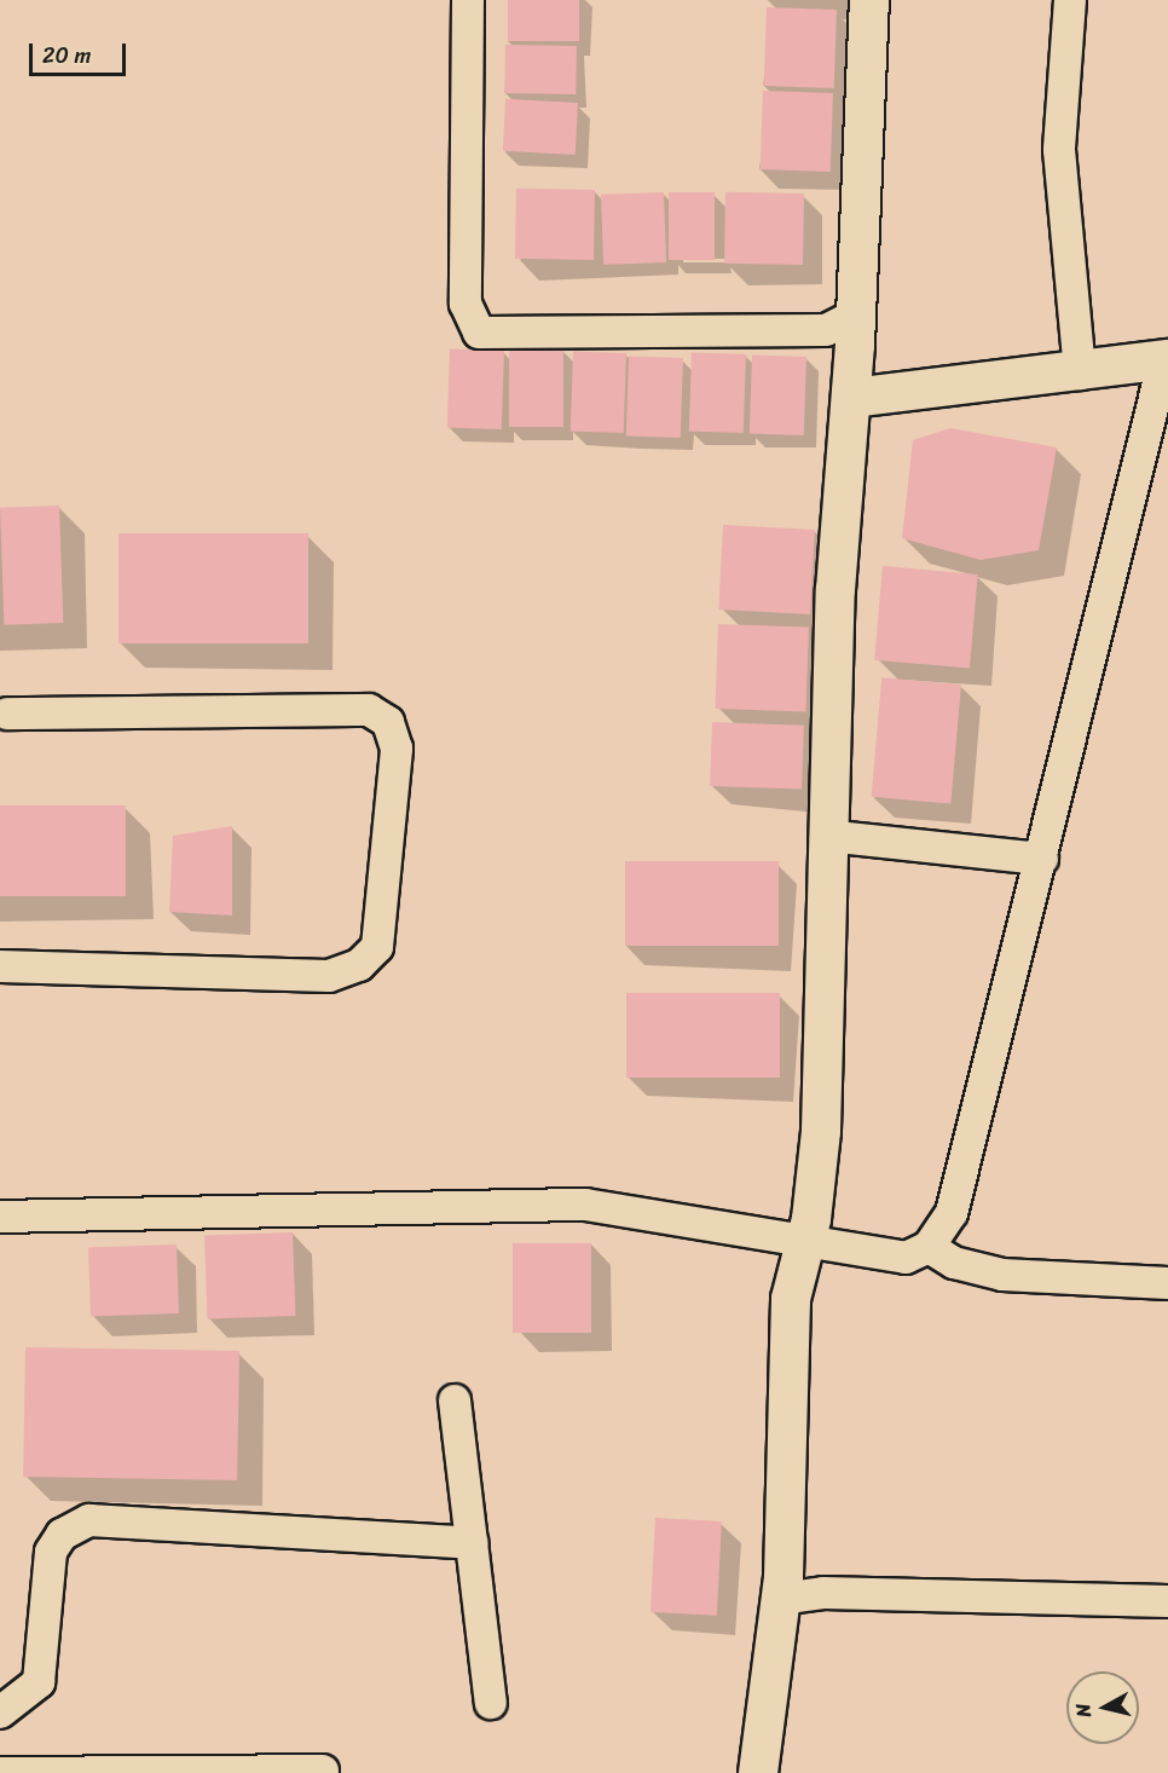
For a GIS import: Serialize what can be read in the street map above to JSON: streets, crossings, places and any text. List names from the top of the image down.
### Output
{
  "scale_bar": "20 m",
  "north": "left"
}
